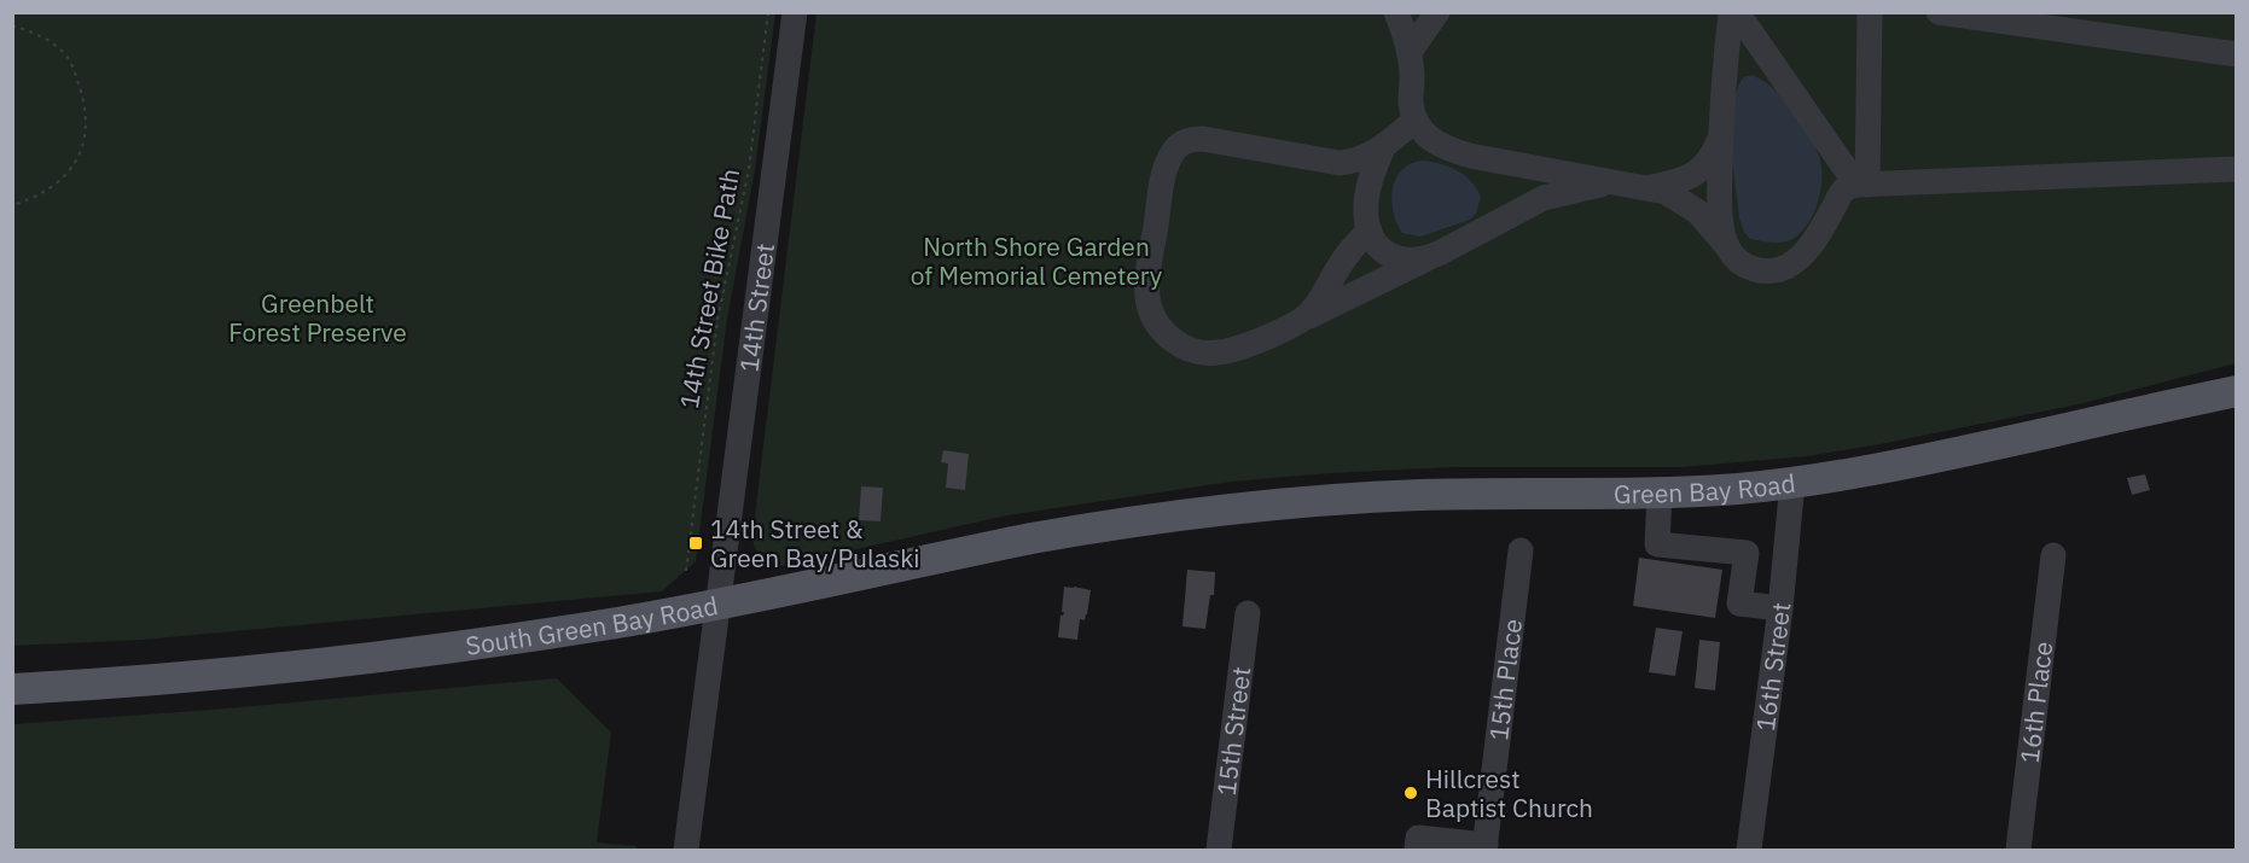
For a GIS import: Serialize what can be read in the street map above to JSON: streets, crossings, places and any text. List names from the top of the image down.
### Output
{
  "streets": {
    "main road": ["Green Bay Road", "South Green Bay Road"],
    "street": [
      "14th Street",
      "16th Street",
      "15th Place",
      "16th Place",
      "15th Street"
    ],
    "path": ["14th Street Bike Path"]
  },
  "crossings": [
    ["14th Street", "South Green Bay Road"],
    ["Green Bay Road", "South Green Bay Road"],
    ["Green Bay Road", "16th Street"]
  ],
  "parks": ["North Shore Garden of Memorial Cemetery", "Greenbelt Forest Preserve"],
  "places": {
    "transit": ["14th Street & Green Bay/Pulaski"],
    "other": ["Hillcrest Baptist Church"]
  }
}
